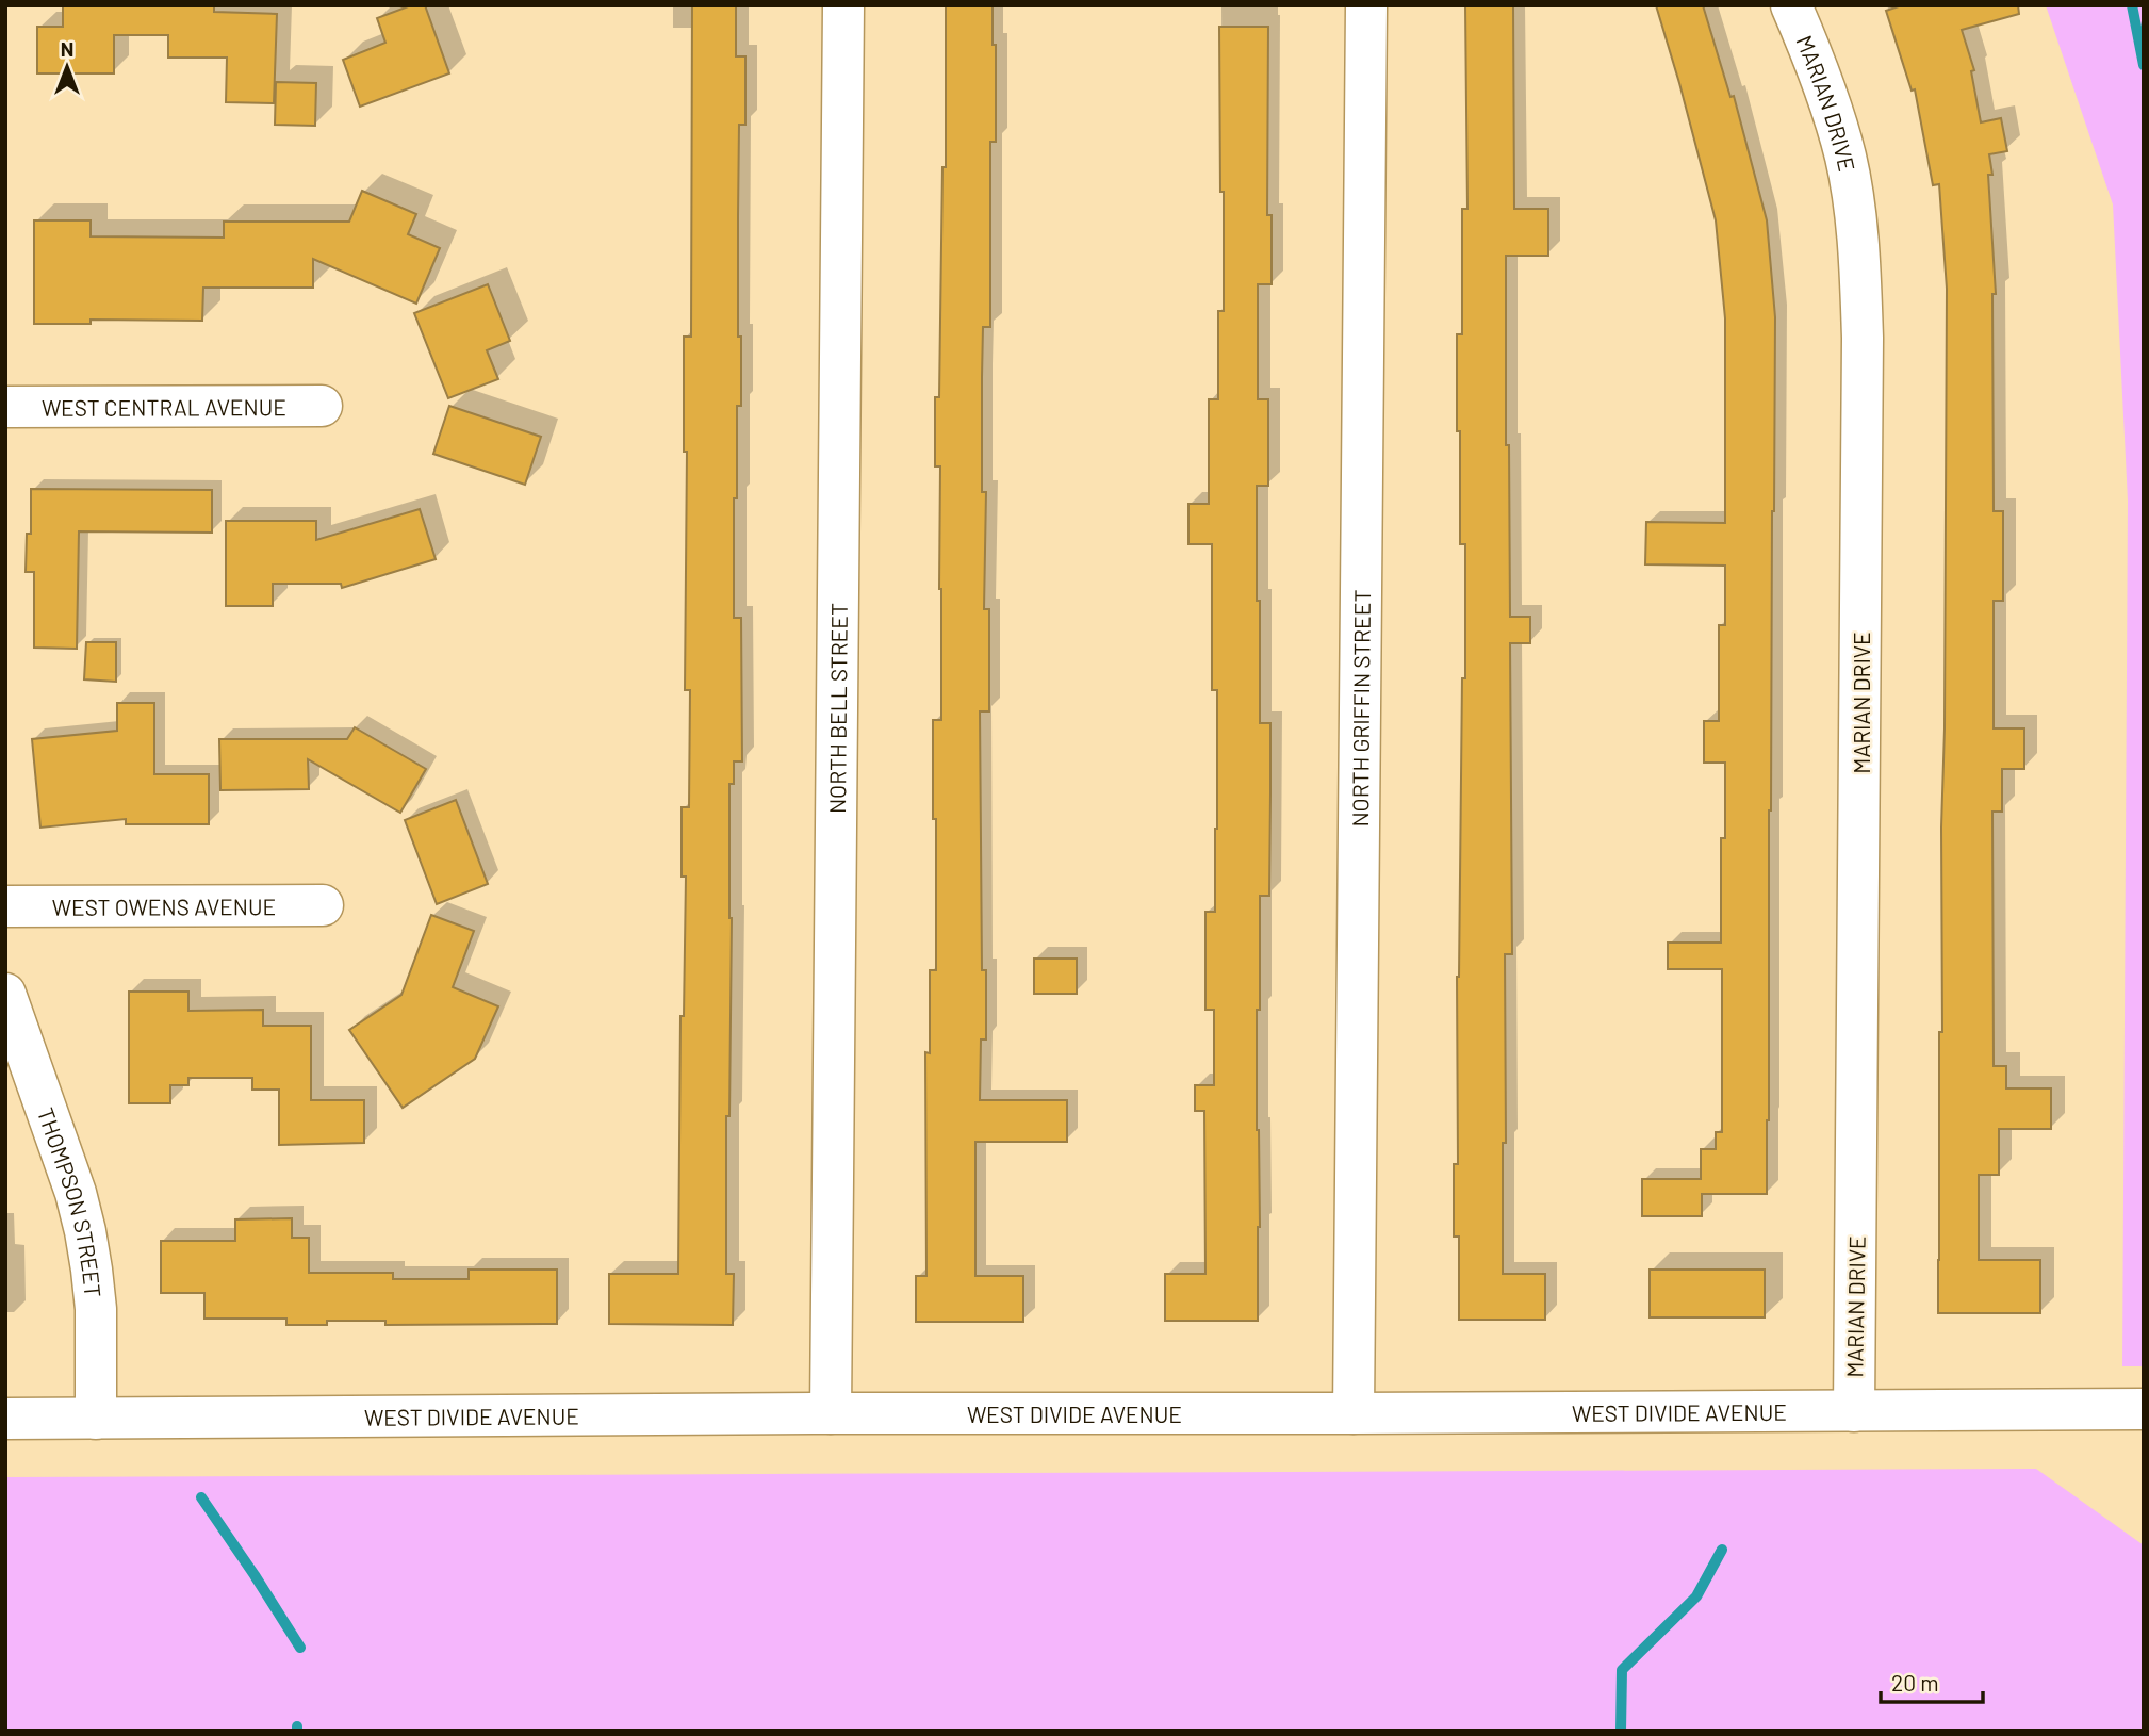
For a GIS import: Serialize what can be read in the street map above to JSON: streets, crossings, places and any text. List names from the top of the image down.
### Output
{
  "streets": {
    "street": [
      "MARIAN DRIVE",
      "WEST CENTRAL AVENUE",
      "NORTH BELL STREET",
      "NORTH GRIFFIN STREET",
      "WEST OWENS AVENUE",
      "THOMPSON STREET",
      "WEST DIVIDE AVENUE"
    ]
  },
  "crossings": [
    ["MARIAN DRIVE", "WEST DIVIDE AVENUE"],
    ["NORTH BELL STREET", "WEST DIVIDE AVENUE"],
    ["NORTH GRIFFIN STREET", "WEST DIVIDE AVENUE"],
    ["THOMPSON STREET", "WEST DIVIDE AVENUE"]
  ],
  "scale_bar": "20 m",
  "north": "top"
}
